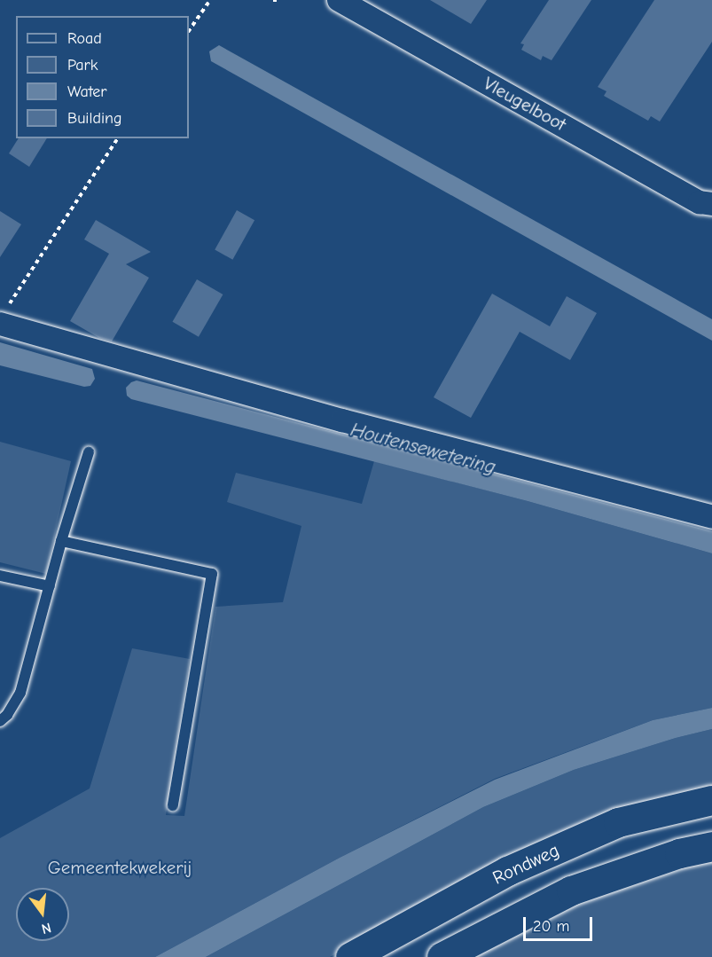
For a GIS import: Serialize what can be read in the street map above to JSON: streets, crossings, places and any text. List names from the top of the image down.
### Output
{
  "streets": {
    "main road": ["Rondweg"],
    "street": ["Vleugelboot"]
  },
  "water": ["Houtensewetering"],
  "parks": ["Gemeentekwekerij"],
  "legend": [
    "Road",
    "Park",
    "Water",
    "Building"
  ],
  "scale_bar": "20 m",
  "north": "bottom"
}
